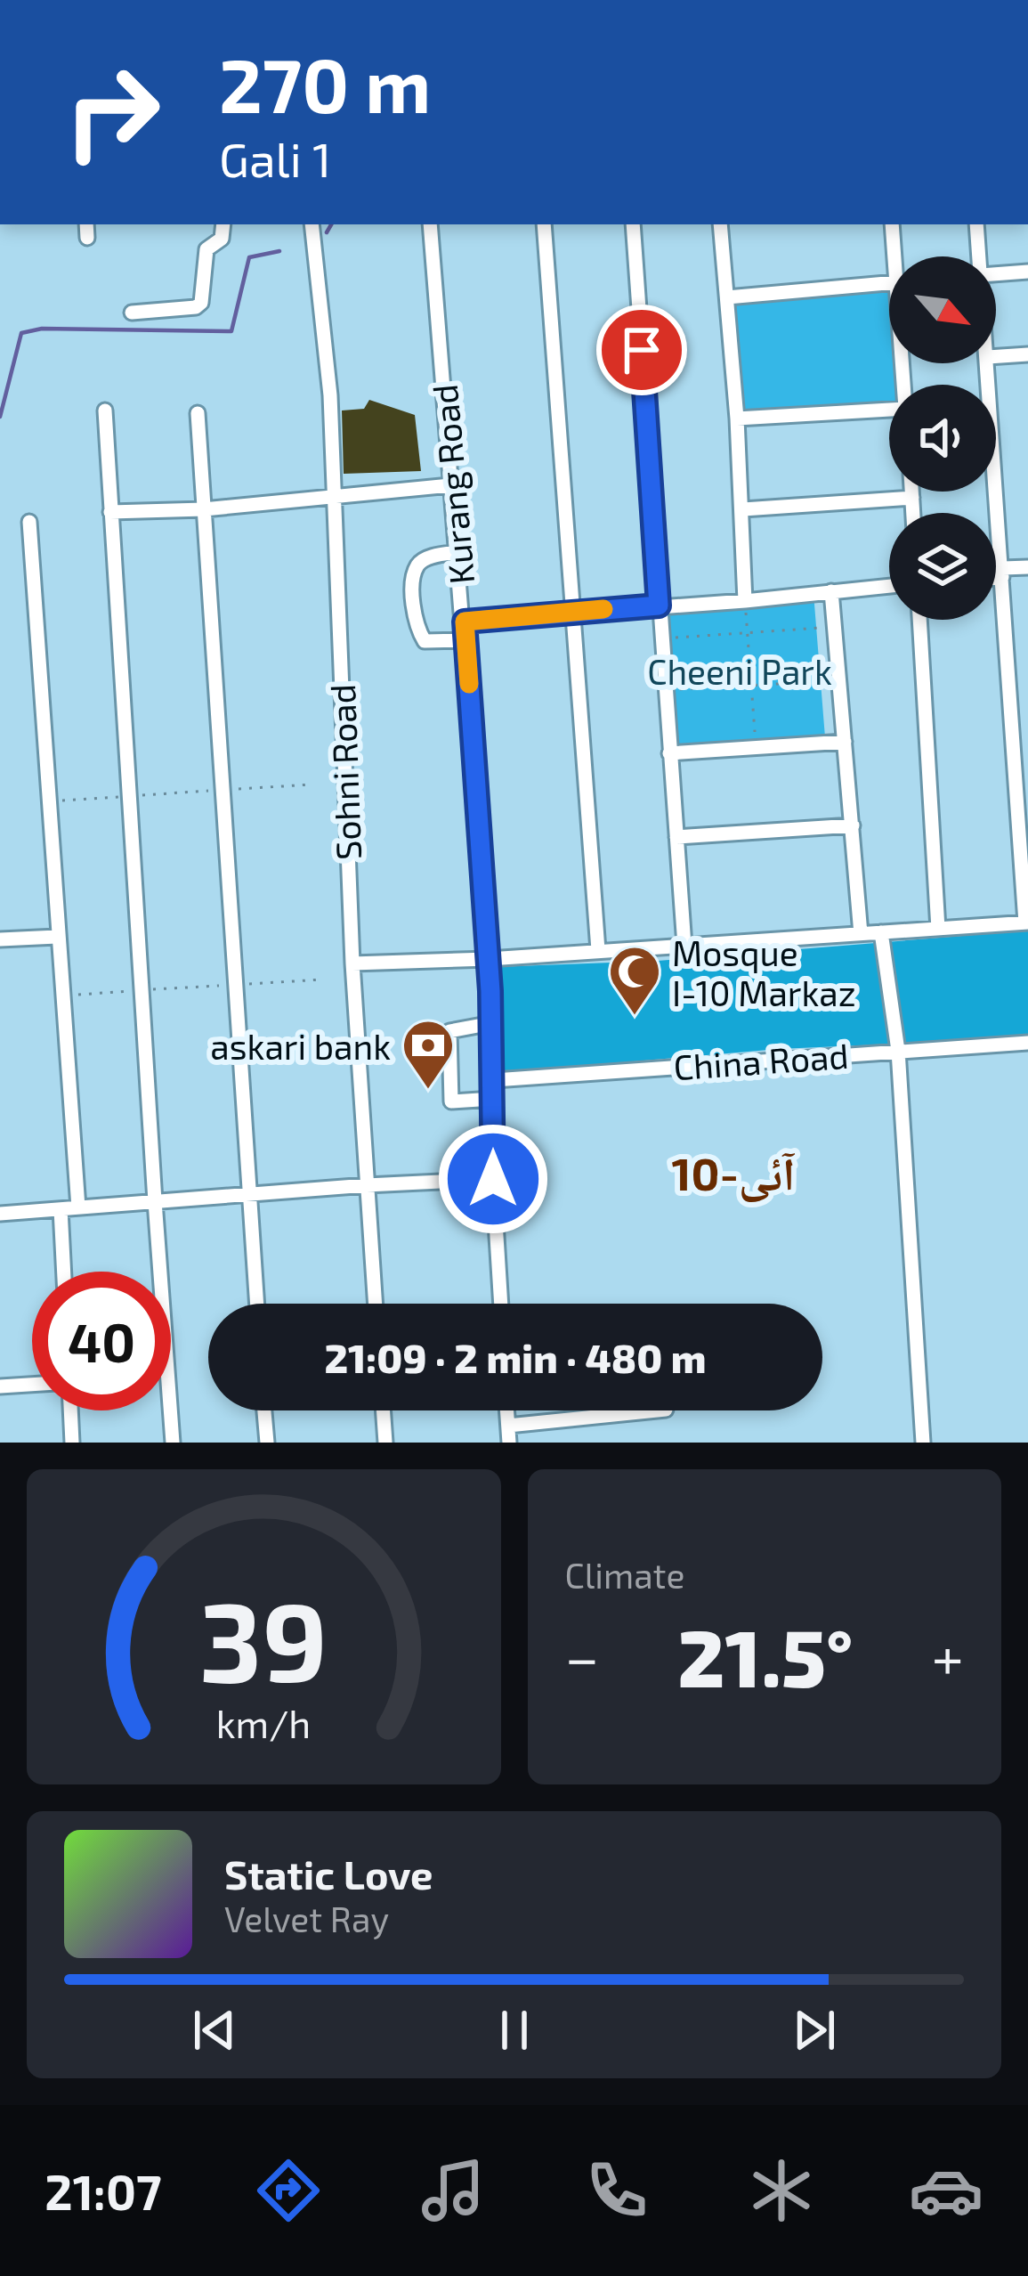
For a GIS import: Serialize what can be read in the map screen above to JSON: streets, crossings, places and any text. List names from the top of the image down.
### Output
{
  "streets": {
    "street": ["Kurang Road", "Sohni Road", "China Road"]
  },
  "crossings": [
    ["Kurang Road", "China Road"]
  ],
  "districts": ["آئی-10"],
  "parks": ["Cheeni Park"],
  "places": {
    "mosque": ["Mosque I-10 Markaz"],
    "bank": ["askari bank"]
  },
  "north": "bottom right",
  "page": {
    "turn": ["270 m", "Gali 1"],
    "limit": "40",
    "trip": "21:09 · 2 min · 480 m",
    "tile": "Climate",
    "heat": ["−", "21.5°", "+"],
    "song": ["Static Love", "Velvet Ray"],
    "tabs": "21:07",
    "gauge": ["39", "km/h"]
  }
}
